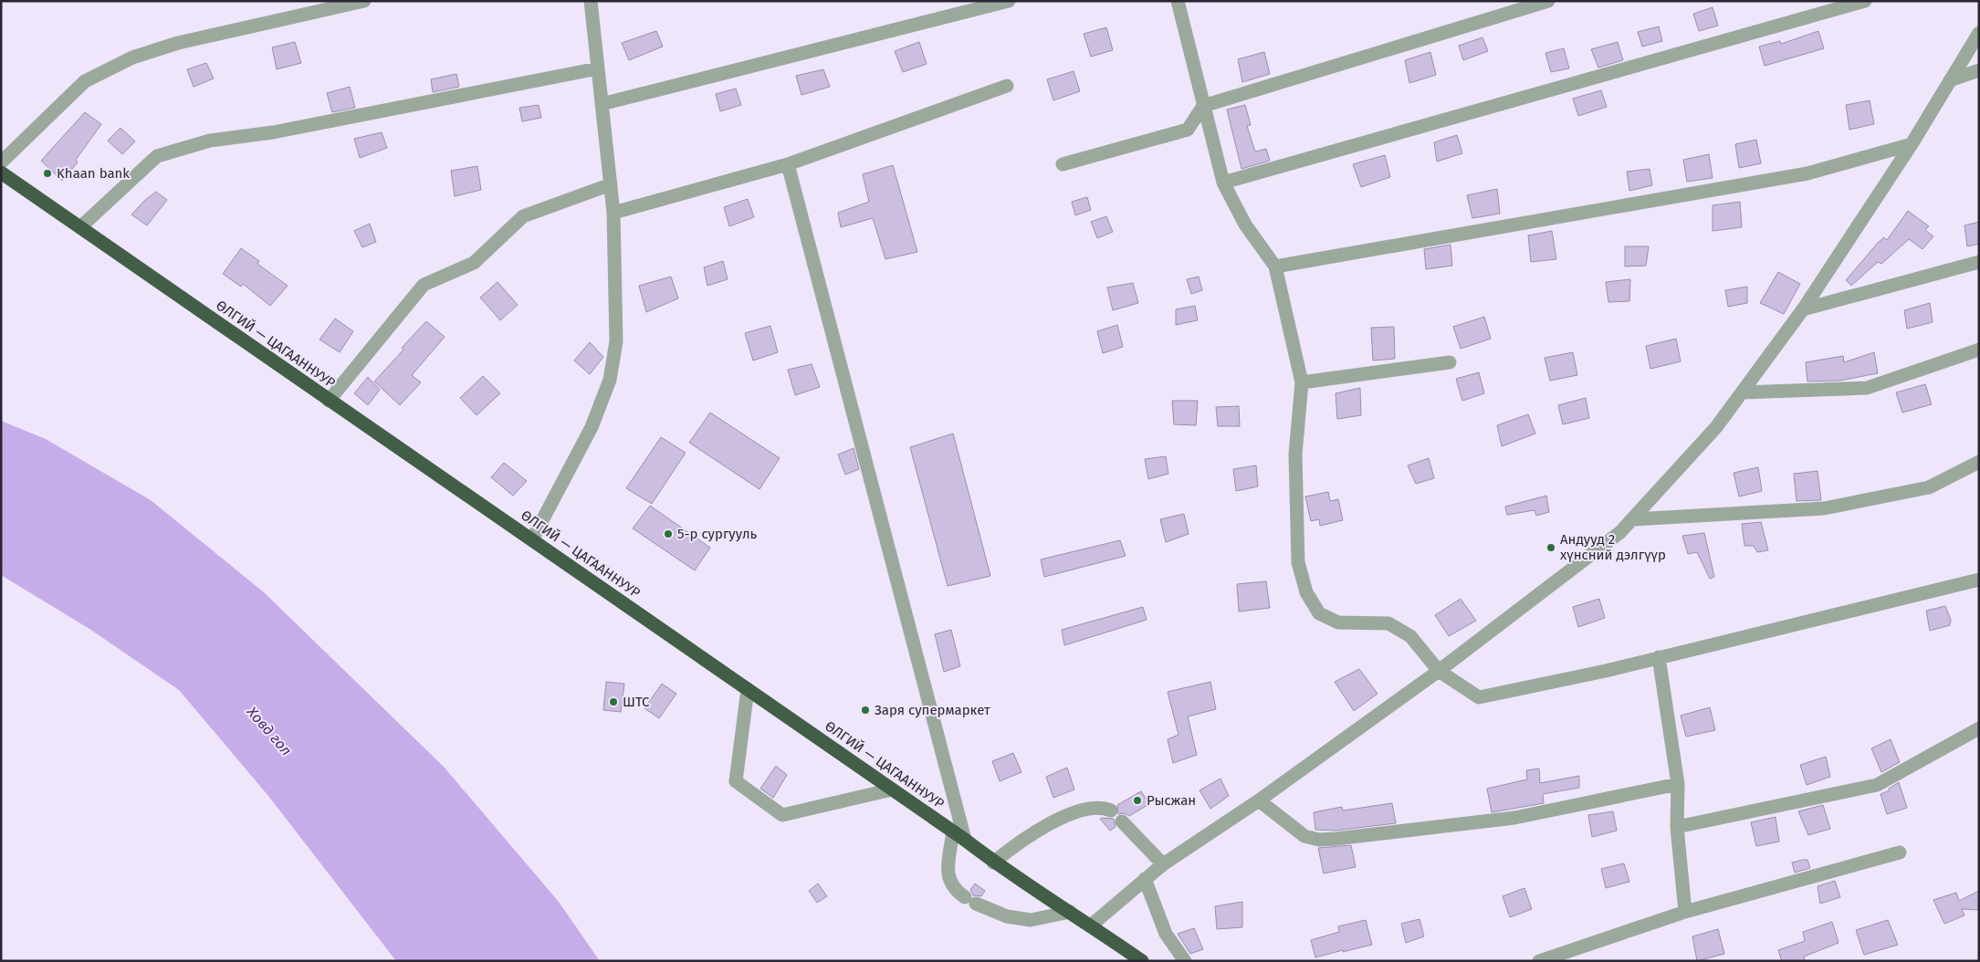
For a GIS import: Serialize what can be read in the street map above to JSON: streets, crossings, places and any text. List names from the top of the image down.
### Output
{
  "streets": {
    "highway": ["ӨЛГИЙ — ЦАГААННУУР"]
  },
  "water": ["Ховд гол"],
  "places": [
    "Khaan bank",
    "5-р сургууль",
    "Андууд 2 хүнсний дэлгүүр",
    "ШТС",
    "Заря супермаркет",
    "Рысжан"
  ]
}
